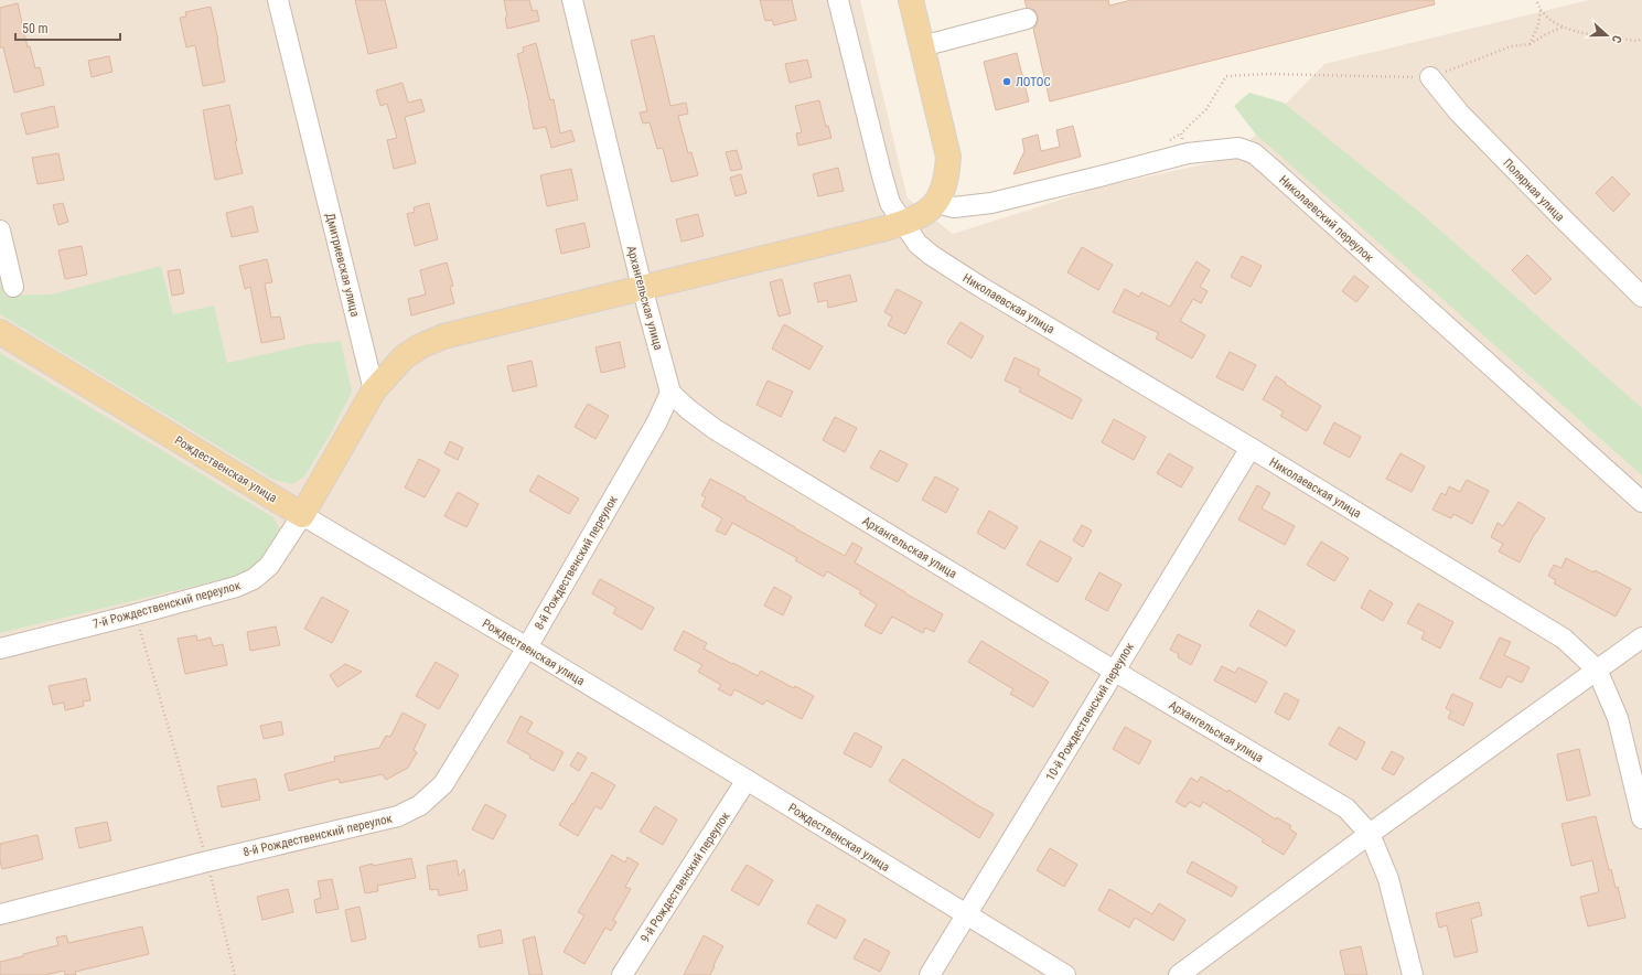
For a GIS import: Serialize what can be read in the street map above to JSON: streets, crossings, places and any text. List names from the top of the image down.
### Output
{
  "streets": {
    "main road": ["Рождественская улица"],
    "street": [
      "Полярная улица",
      "Николаевский переулок",
      "Дмитриевская улица",
      "Архангельская улица",
      "Николаевская улица",
      "8-й Рождественский переулок",
      "7-й Рождественский переулок",
      "10-й Рождественский переулок",
      "9-й Рождественский переулок"
    ]
  },
  "crossings": [
    ["Архангельская улица", "8-й Рождественский переулок"],
    ["Архангельская улица", "10-й Рождественский переулок"],
    ["Николаевская улица", "10-й Рождественский переулок"],
    ["Рождественская улица", "8-й Рождественский переулок"],
    ["Рождественская улица", "7-й Рождественский переулок"],
    ["Рождественская улица", "10-й Рождественский переулок"],
    ["Рождественская улица", "9-й Рождественский переулок"]
  ],
  "places": ["ЛОТОС"],
  "scale_bar": "50 m",
  "north": "right"
}
